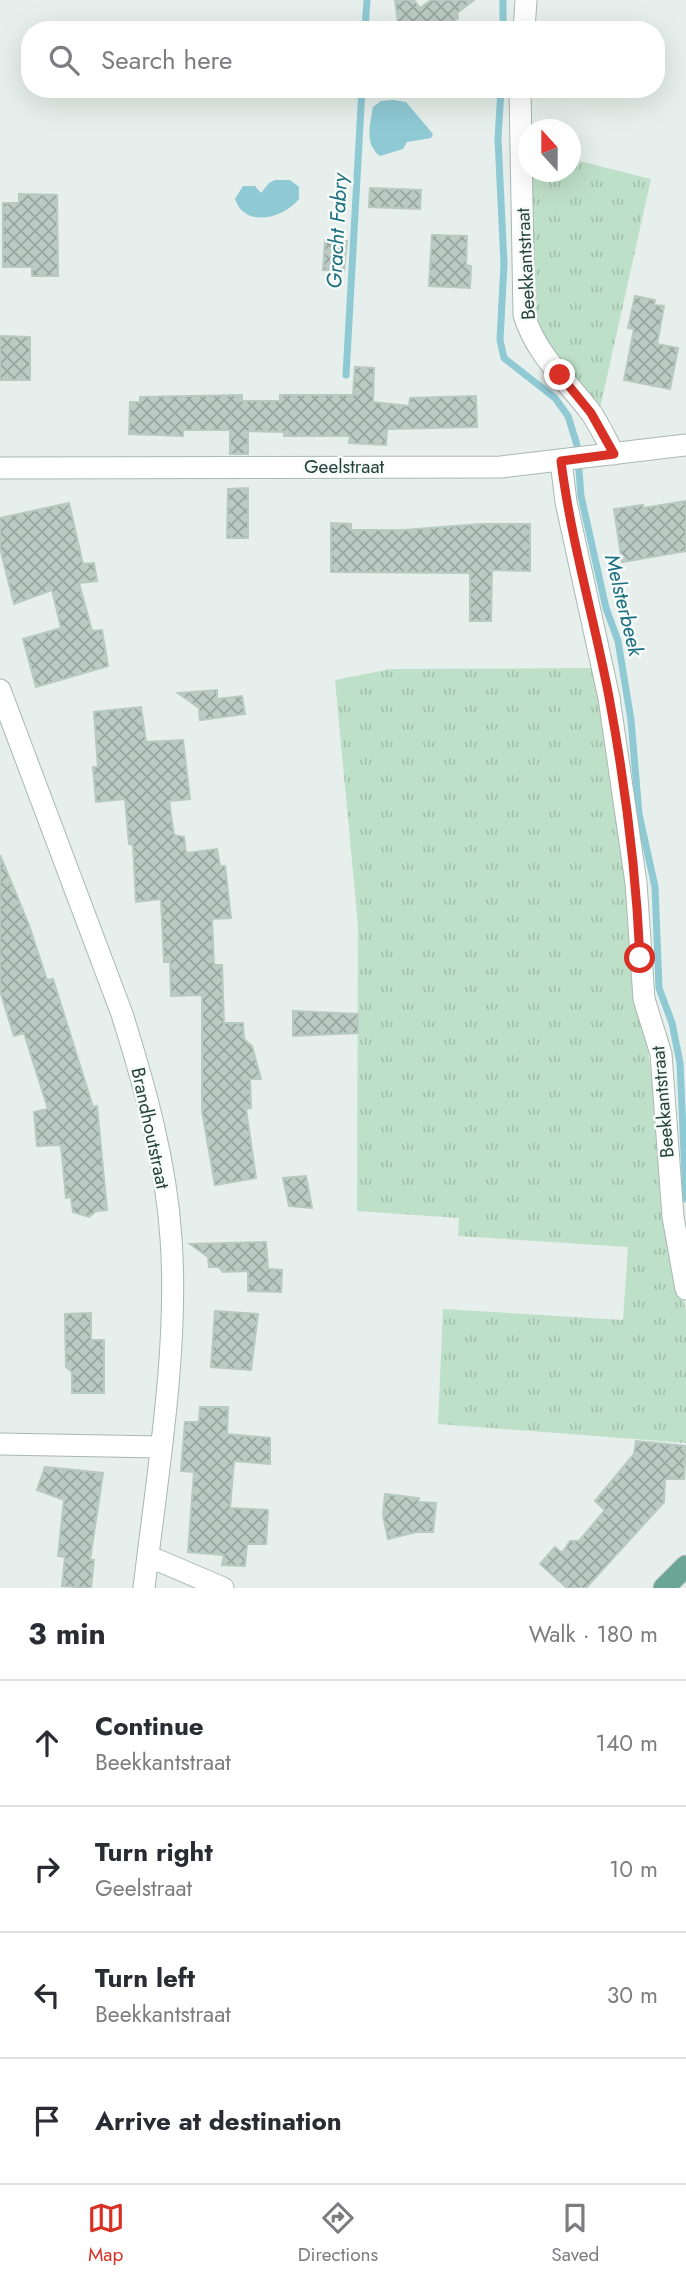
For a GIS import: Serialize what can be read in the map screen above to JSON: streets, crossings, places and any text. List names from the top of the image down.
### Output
{
  "streets": {
    "street": ["Beekkantstraat", "Geelstraat", "Brandhoutstraat"]
  },
  "crossings": [
    ["Beekkantstraat", "Geelstraat"]
  ],
  "water": ["Gracht Fabry", "Melsterbeek"],
  "north": "top",
  "page": {
    "search": "Search here",
    "heading": ["3 min", "Walk · 180 m"],
    "list": [
      ["Continue", "Beekkantstraat", "140 m"],
      ["Turn right", "Geelstraat", "10 m"],
      ["Turn left", "Beekkantstraat", "30 m"],
      "Arrive at destination"
    ],
    "nav": ["Map", "Directions", "Saved"]
  }
}
